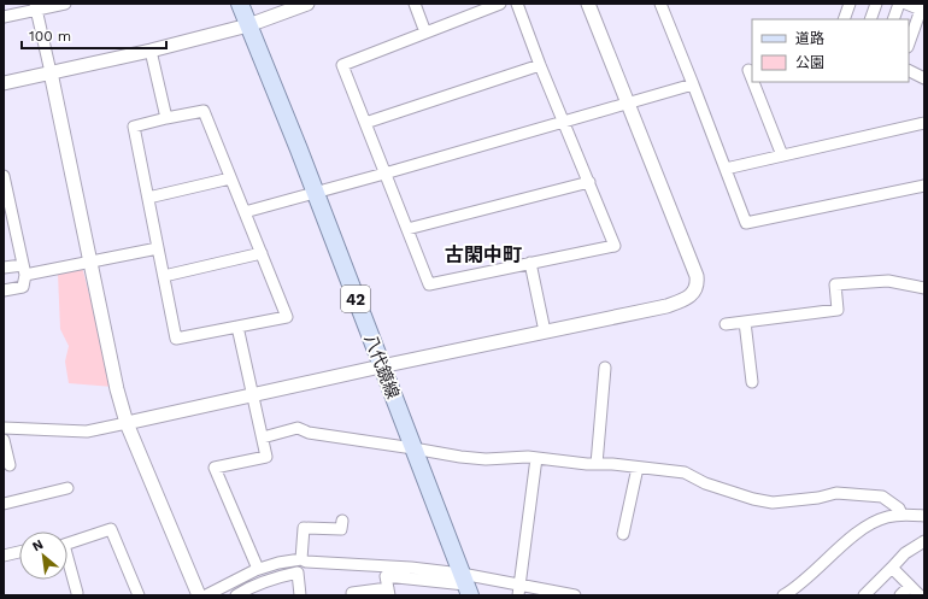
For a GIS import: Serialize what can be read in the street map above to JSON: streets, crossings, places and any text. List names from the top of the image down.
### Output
{
  "streets": {
    "main road": ["42", "八代鏡線"]
  },
  "districts": ["古閑中町"],
  "legend": ["道路", "公園"],
  "scale_bar": "100 m",
  "north": "top left"
}
